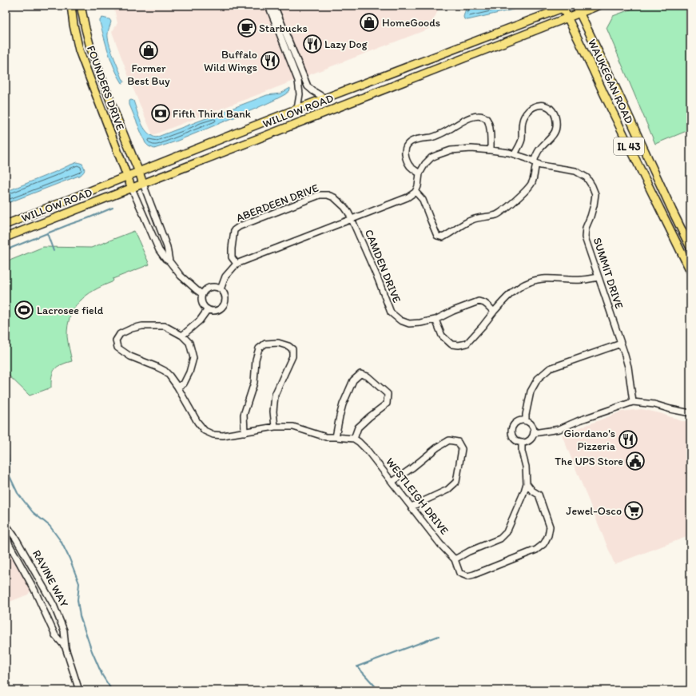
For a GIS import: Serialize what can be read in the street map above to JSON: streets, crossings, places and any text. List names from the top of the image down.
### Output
{
  "streets": {
    "main road": [
      "WAUKEGAN ROAD",
      "FOUNDERS DRIVE",
      "WILLOW ROAD",
      "IL 43"
    ],
    "street": [
      "ABERDEEN DRIVE",
      "CAMDEN DRIVE",
      "SUMMIT DRIVE",
      "WESTLEIGH DRIVE",
      "RAVINE WAY"
    ]
  },
  "crossings": [
    ["WAUKEGAN ROAD", "WILLOW ROAD"],
    ["FOUNDERS DRIVE", "WILLOW ROAD"],
    ["ABERDEEN DRIVE", "CAMDEN DRIVE"]
  ],
  "places": {
    "shop": ["HomeGoods", "Former Best Buy"],
    "cafe": ["Starbucks"],
    "restaurant": ["Lazy Dog", "Buffalo Wild Wings", "Giordano's Pizzeria"],
    "bank": ["Fifth Third Bank"],
    "sports": ["Lacrosee field"],
    "public building": ["The UPS Store"],
    "supermarket": ["Jewel-Osco"]
  }
}
